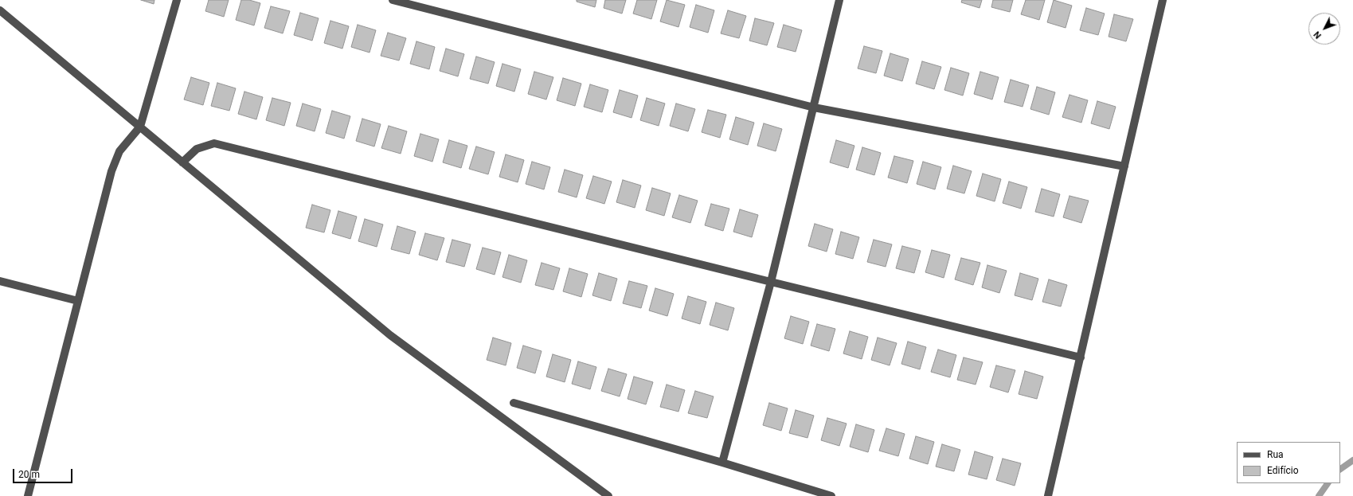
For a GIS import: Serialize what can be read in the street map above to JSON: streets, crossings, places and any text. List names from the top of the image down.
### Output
{
  "legend": ["Rua", "Edifício"],
  "scale_bar": "20 m",
  "north": "bottom left"
}
